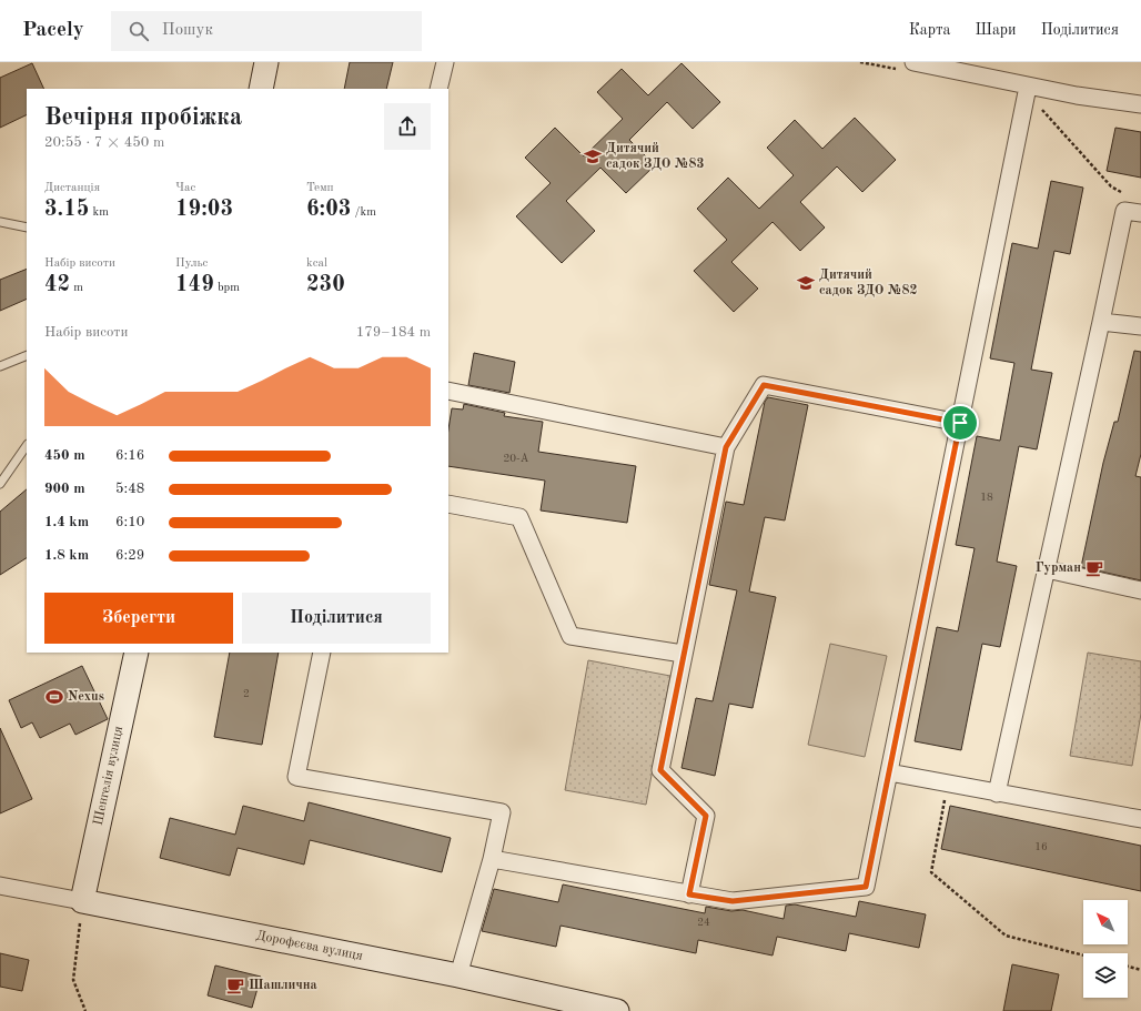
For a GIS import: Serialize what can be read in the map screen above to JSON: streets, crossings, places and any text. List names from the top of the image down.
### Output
{
  "streets": {
    "street": ["Шенгелія вулиця", "Дорофєєва вулиця"]
  },
  "crossings": [
    ["Шенгелія вулиця", "Дорофєєва вулиця"]
  ],
  "places": {
    "school or university": ["Дитячий садок ЗДО №83", "Дитячий садок ЗДО №82"],
    "cafe": ["Гурман", "Шашлична"],
    "sports": ["Nexus"]
  },
  "house_numbers": [
    "20-А",
    "18",
    "2",
    "16",
    "24"
  ],
  "north": "top left",
  "page": {
    "header": "Pacely",
    "search": "Пошук",
    "nav": ["Карта", "Шари", "Поділитися"],
    "heading": ["Вечірня пробіжка", "20:55 · 7 × 450 m"],
    "stats": [
      ["Дистанція", "3.15 km"],
      ["Час", "19:03"],
      ["Темп", "6:03 /km"],
      ["Набір висоти", "42 m"],
      ["Пульс", "149 bpm"],
      ["kcal", "230"]
    ],
    "chart": ["Набір висоти", "179–184 m"],
    "list": [
      {
        "name": "450 m",
        "note": "6:16"
      },
      {
        "name": "900 m",
        "note": "5:48"
      },
      {
        "name": "1.4 km",
        "note": "6:10"
      },
      {
        "name": "1.8 km",
        "note": "6:29"
      }
    ],
    "buttons": ["Зберегти", "Поділитися"]
  }
}
